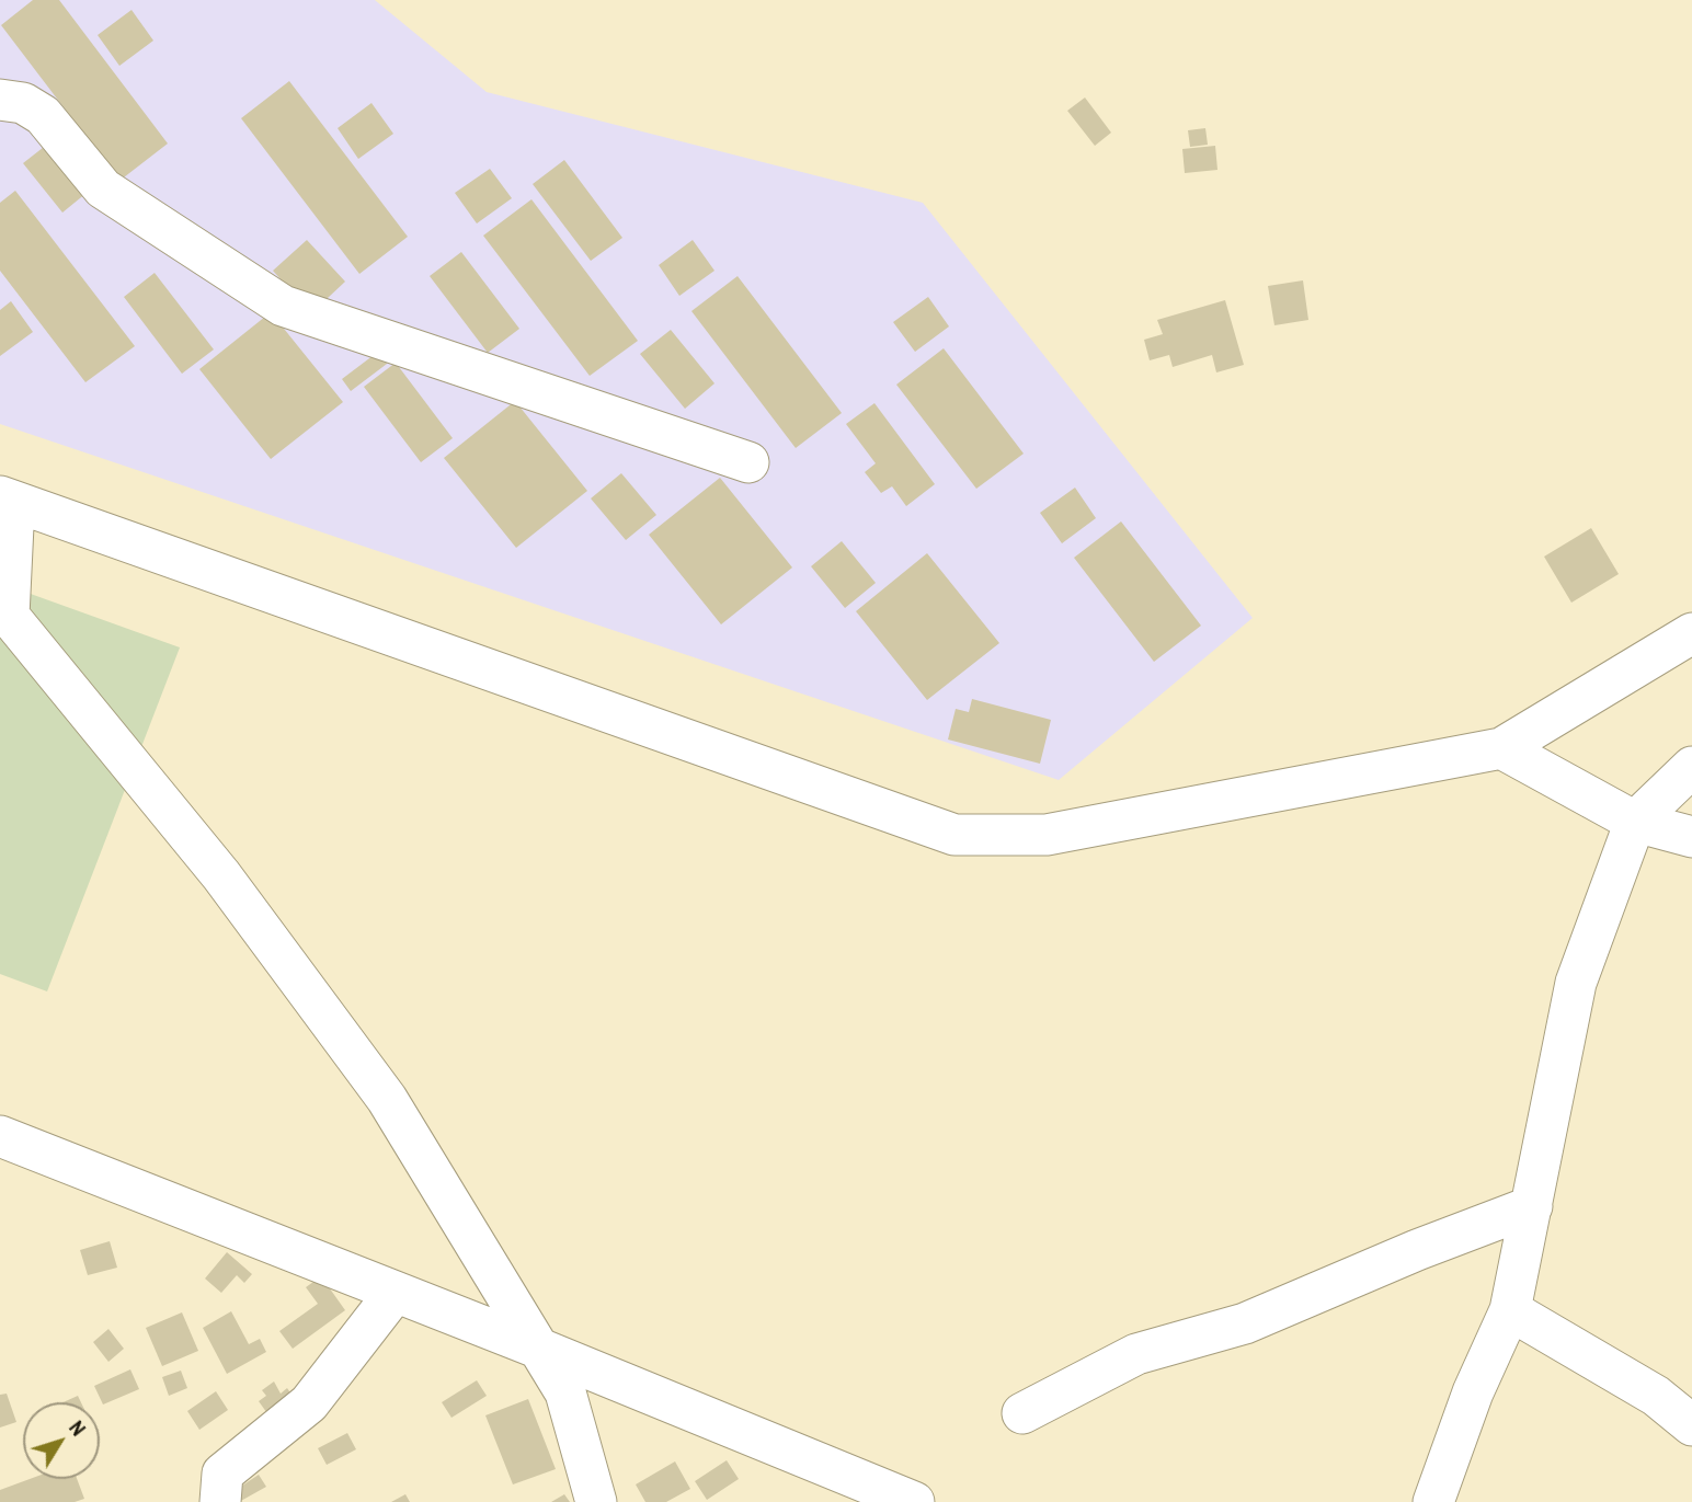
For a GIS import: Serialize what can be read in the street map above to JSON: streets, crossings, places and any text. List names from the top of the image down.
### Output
{
  "north": "top right"
}
